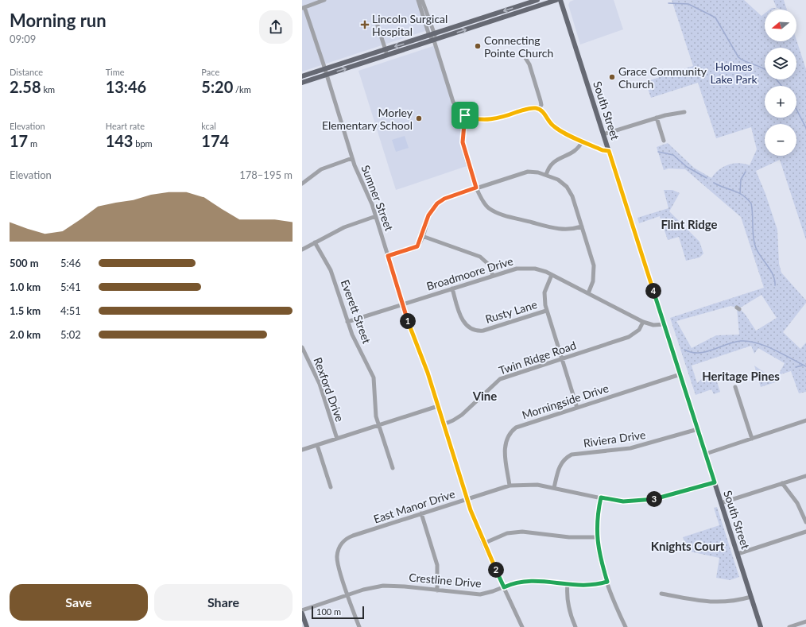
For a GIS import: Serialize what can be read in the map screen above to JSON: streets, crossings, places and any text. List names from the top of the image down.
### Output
{
  "streets": {
    "main road": ["South Street"],
    "street": [
      "Sumner Street",
      "Broadmoore Drive",
      "Everett Street",
      "Rusty Lane",
      "Twin Ridge Road",
      "Rexford Drive",
      "Morningside Drive",
      "Riviera Drive",
      "East Manor Drive",
      "Crestline Drive"
    ]
  },
  "crossings": [
    ["South Street", "Broadmoore Drive"],
    ["South Street", "Morningside Drive"],
    ["South Street", "Riviera Drive"],
    ["South Street", "East Manor Drive"],
    ["Sumner Street", "Broadmoore Drive"],
    ["Sumner Street", "Twin Ridge Road"],
    ["Sumner Street", "East Manor Drive"],
    ["Sumner Street", "Crestline Drive"],
    ["Broadmoore Drive", "Everett Street"],
    ["Broadmoore Drive", "Rusty Lane"],
    ["Broadmoore Drive", "Twin Ridge Road"],
    ["Morningside Drive", "East Manor Drive"],
    ["Riviera Drive", "East Manor Drive"],
    ["East Manor Drive", "Crestline Drive"]
  ],
  "districts": [
    "Flint Ridge",
    "Heritage Pines",
    "Vine",
    "Knights Court"
  ],
  "parks": ["Holmes Lake Park"],
  "places": {
    "health": ["Lincoln Surgical Hospital"],
    "other": ["Connecting Pointe Church", "Grace Community Church", "Morley Elementary School"]
  },
  "scale_bar": "100 m",
  "north": "left",
  "page": {
    "heading": ["Morning run", "09:09"],
    "map_buttons": ["+", "−"],
    "stats": [
      ["Distance", "2.58 km"],
      ["Time", "13:46"],
      ["Pace", "5:20 /km"],
      ["Elevation", "17 m"],
      ["Heart rate", "143 bpm"],
      ["kcal", "174"]
    ],
    "chart": ["Elevation", "178–195 m"],
    "list": [
      {
        "name": "500 m",
        "note": "5:46"
      },
      {
        "name": "1.0 km",
        "note": "5:41"
      },
      {
        "name": "1.5 km",
        "note": "4:51"
      },
      {
        "name": "2.0 km",
        "note": "5:02"
      }
    ],
    "pins": [
      "4",
      "1",
      "3",
      "2"
    ],
    "buttons": ["Save", "Share"],
    "scale": "100 m"
  }
}
